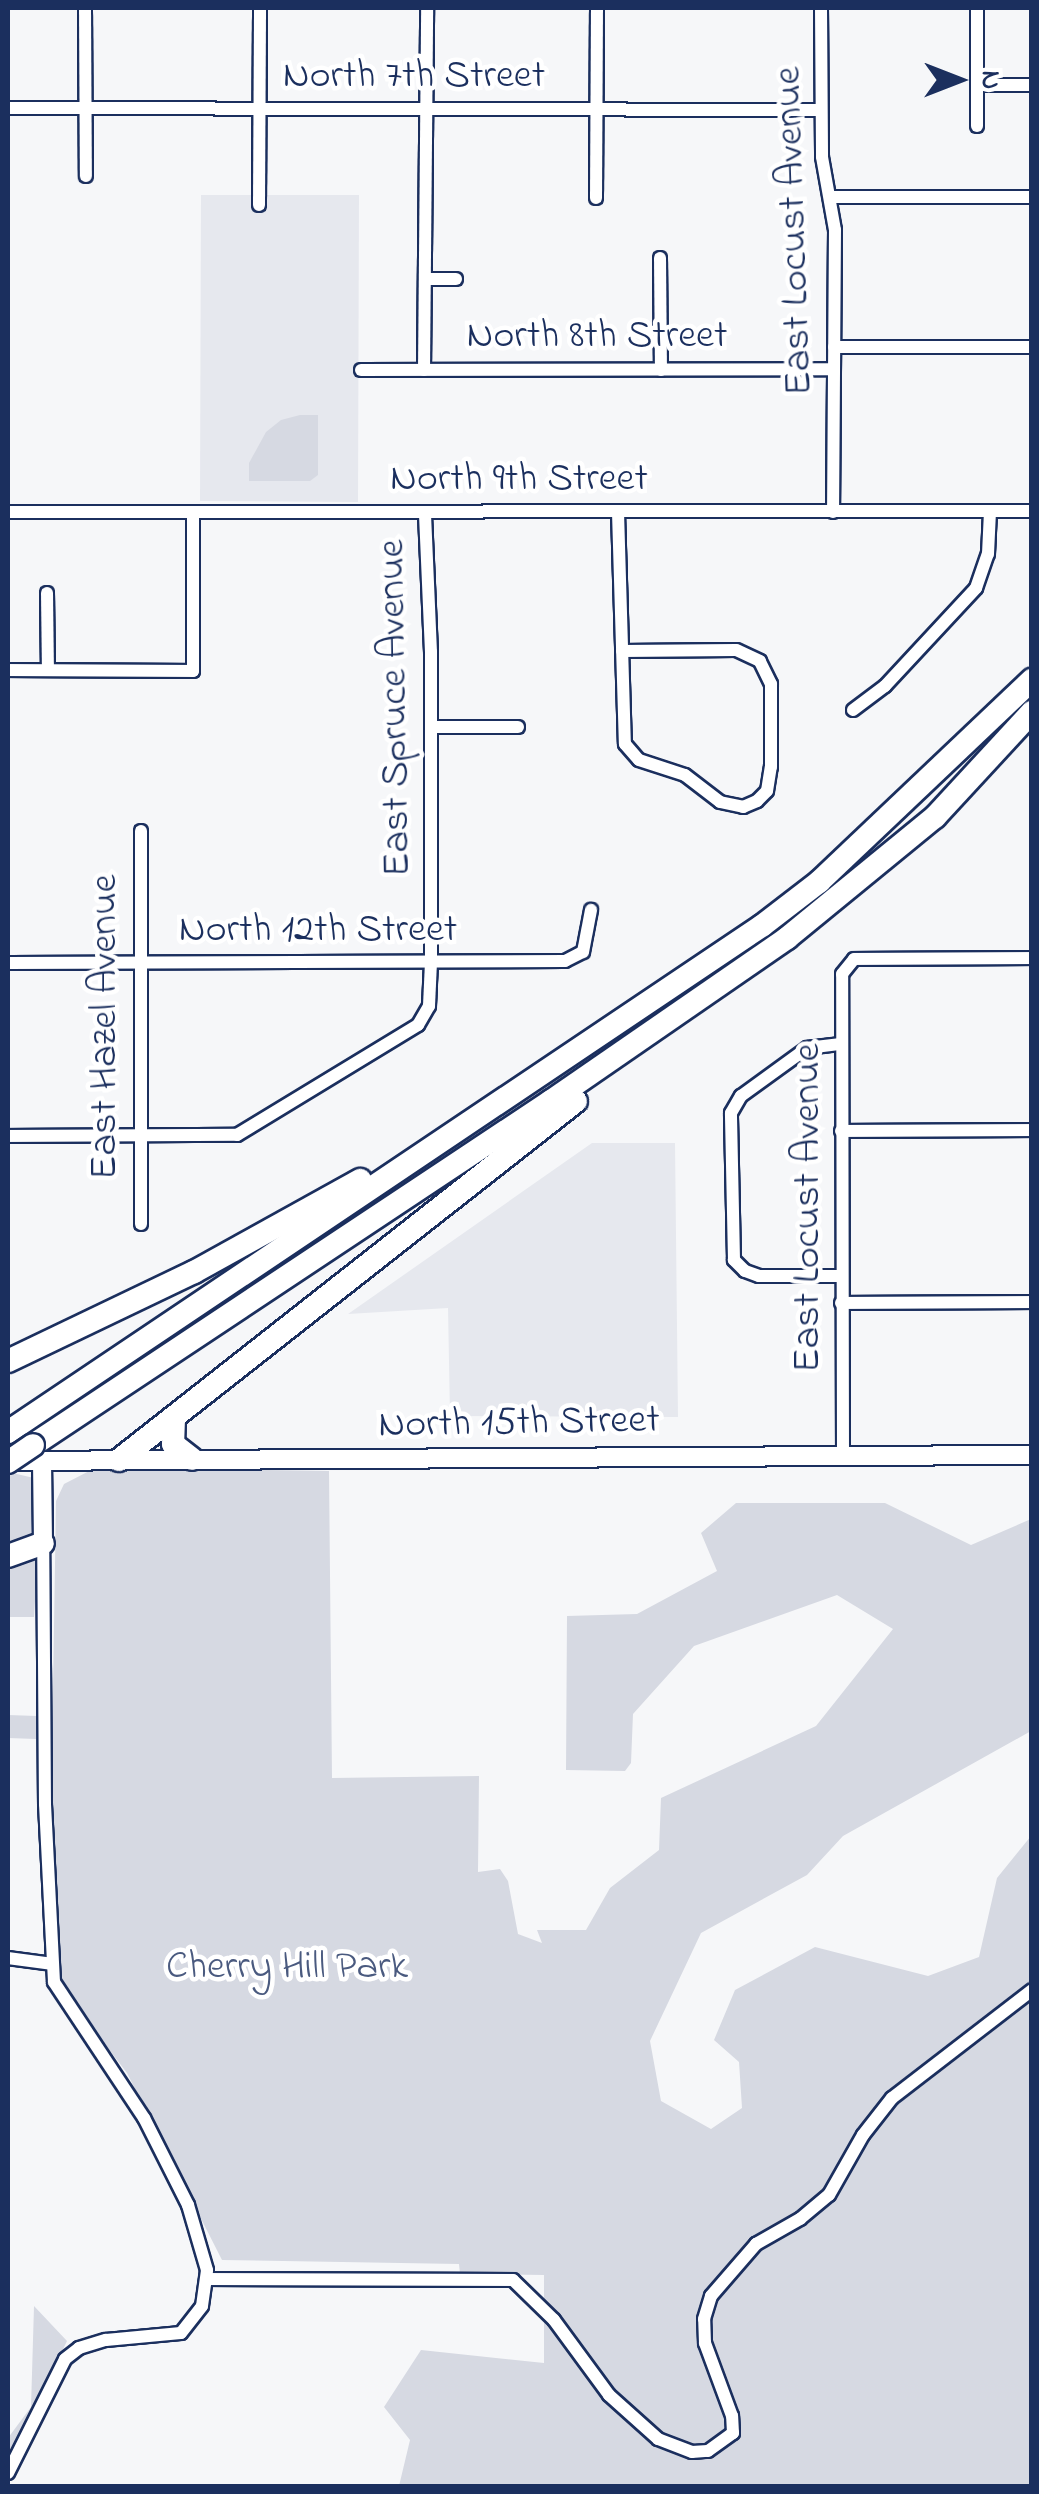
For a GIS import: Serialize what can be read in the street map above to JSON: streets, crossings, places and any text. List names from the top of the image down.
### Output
{
  "streets": {
    "main road": ["North 15th Street"],
    "street": [
      "North 7th Street",
      "East Locust Avenue",
      "North 8th Street",
      "North 9th Street",
      "East Spruce Avenue",
      "North 12th Street",
      "East Hazel Avenue"
    ]
  },
  "crossings": [
    ["North 7th Street", "East Locust Avenue"],
    ["East Locust Avenue", "North 8th Street"],
    ["East Locust Avenue", "North 9th Street"],
    ["East Locust Avenue", "North 15th Street"],
    ["North 9th Street", "East Spruce Avenue"],
    ["East Spruce Avenue", "North 12th Street"],
    ["East Spruce Avenue", "East Hazel Avenue"],
    ["North 12th Street", "East Hazel Avenue"]
  ],
  "parks": ["Cherry Hill Park"],
  "north": "right"
}
